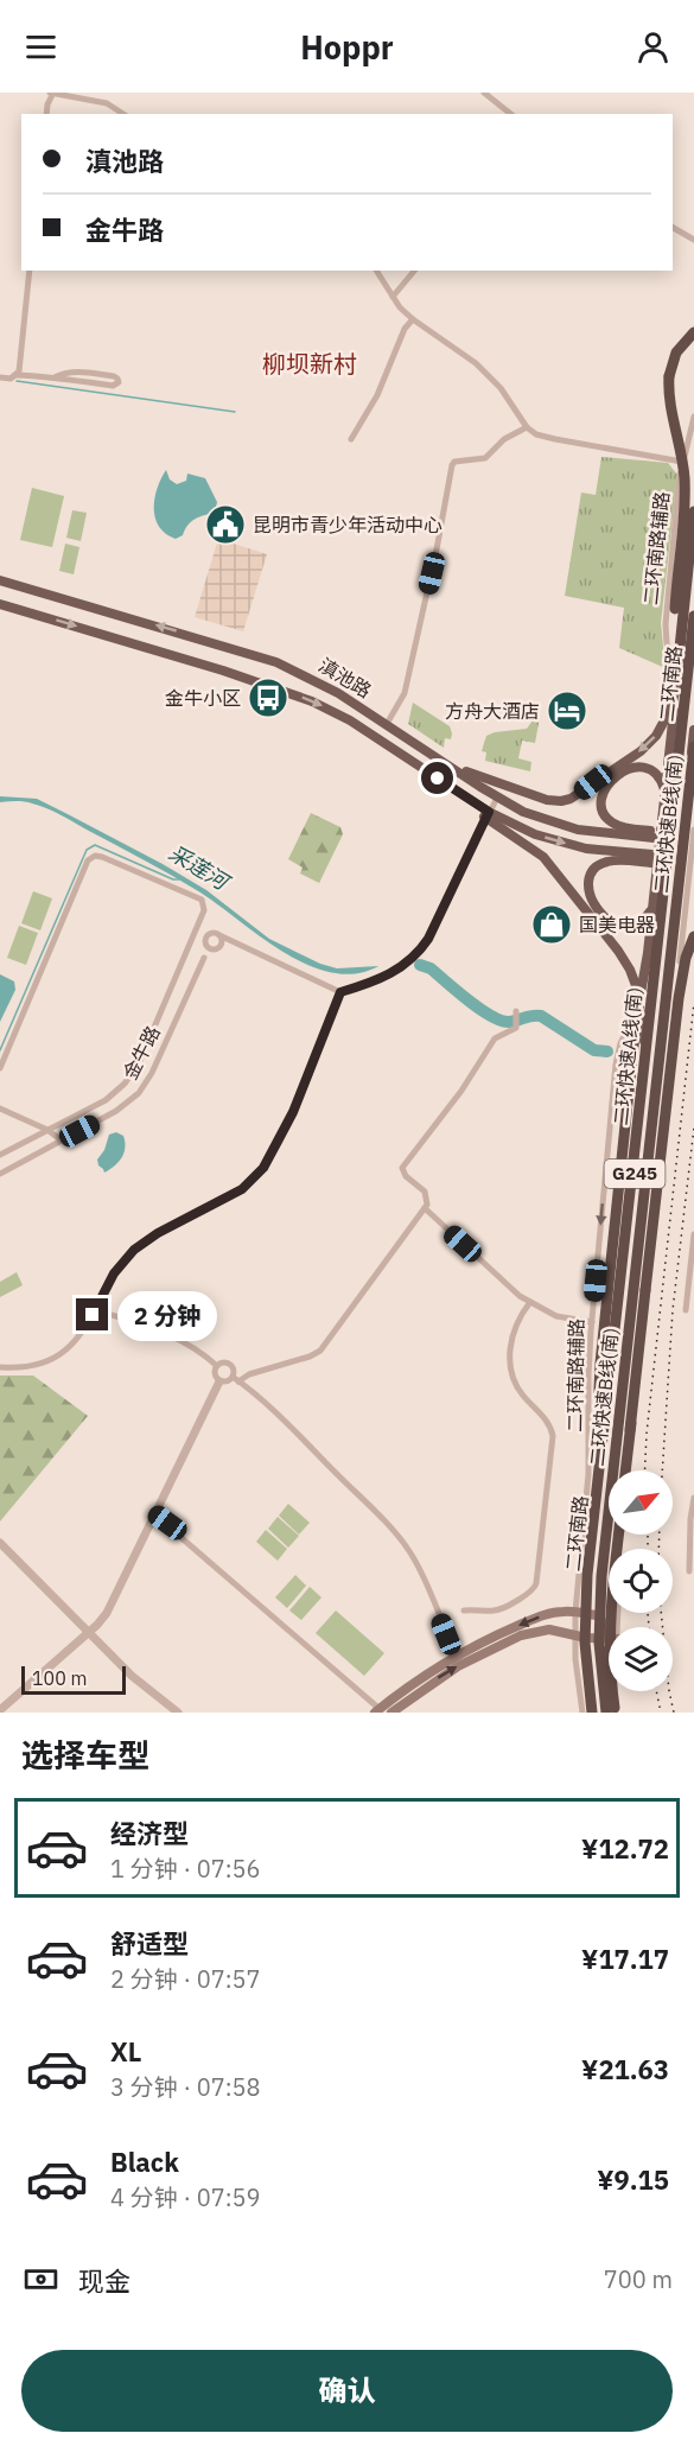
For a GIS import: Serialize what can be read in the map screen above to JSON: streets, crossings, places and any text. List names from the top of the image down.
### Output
{
  "streets": {
    "highway": ["二环快速B线(南)", "二环快速A线(南)"],
    "main road": ["滇池路", "二环南路", "G245"],
    "street": ["二环南路辅路", "金牛路"]
  },
  "crossings": [
    ["二环南路辅路", "二环南路"],
    ["二环南路", "二环快速A线(南)"]
  ],
  "districts": ["柳坝新村"],
  "water": ["采莲河"],
  "places": {
    "public building": ["昆明市青少年活动中心"],
    "bus stop": ["金牛小区"],
    "hotel": ["方舟大酒店"],
    "shop": ["国美电器"]
  },
  "scale_bar": "100 m",
  "north": "top right",
  "page": {
    "header": "Hoppr",
    "banner": ["滇池路", "金牛路"],
    "bubble": "2 分钟",
    "scale": "100 m",
    "heading": "选择车型",
    "list": [
      {
        "name": "经济型",
        "note": "1 分钟 · 07:56",
        "value": "¥12.72"
      },
      {
        "name": "舒适型",
        "note": "2 分钟 · 07:57",
        "value": "¥17.17"
      },
      {
        "name": "XL",
        "note": "3 分钟 · 07:58",
        "value": "¥21.63"
      },
      {
        "name": "Black",
        "note": "4 分钟 · 07:59",
        "value": "¥9.15"
      }
    ],
    "pay": ["现金", "700 m"],
    "buttons": "确认"
  }
}
